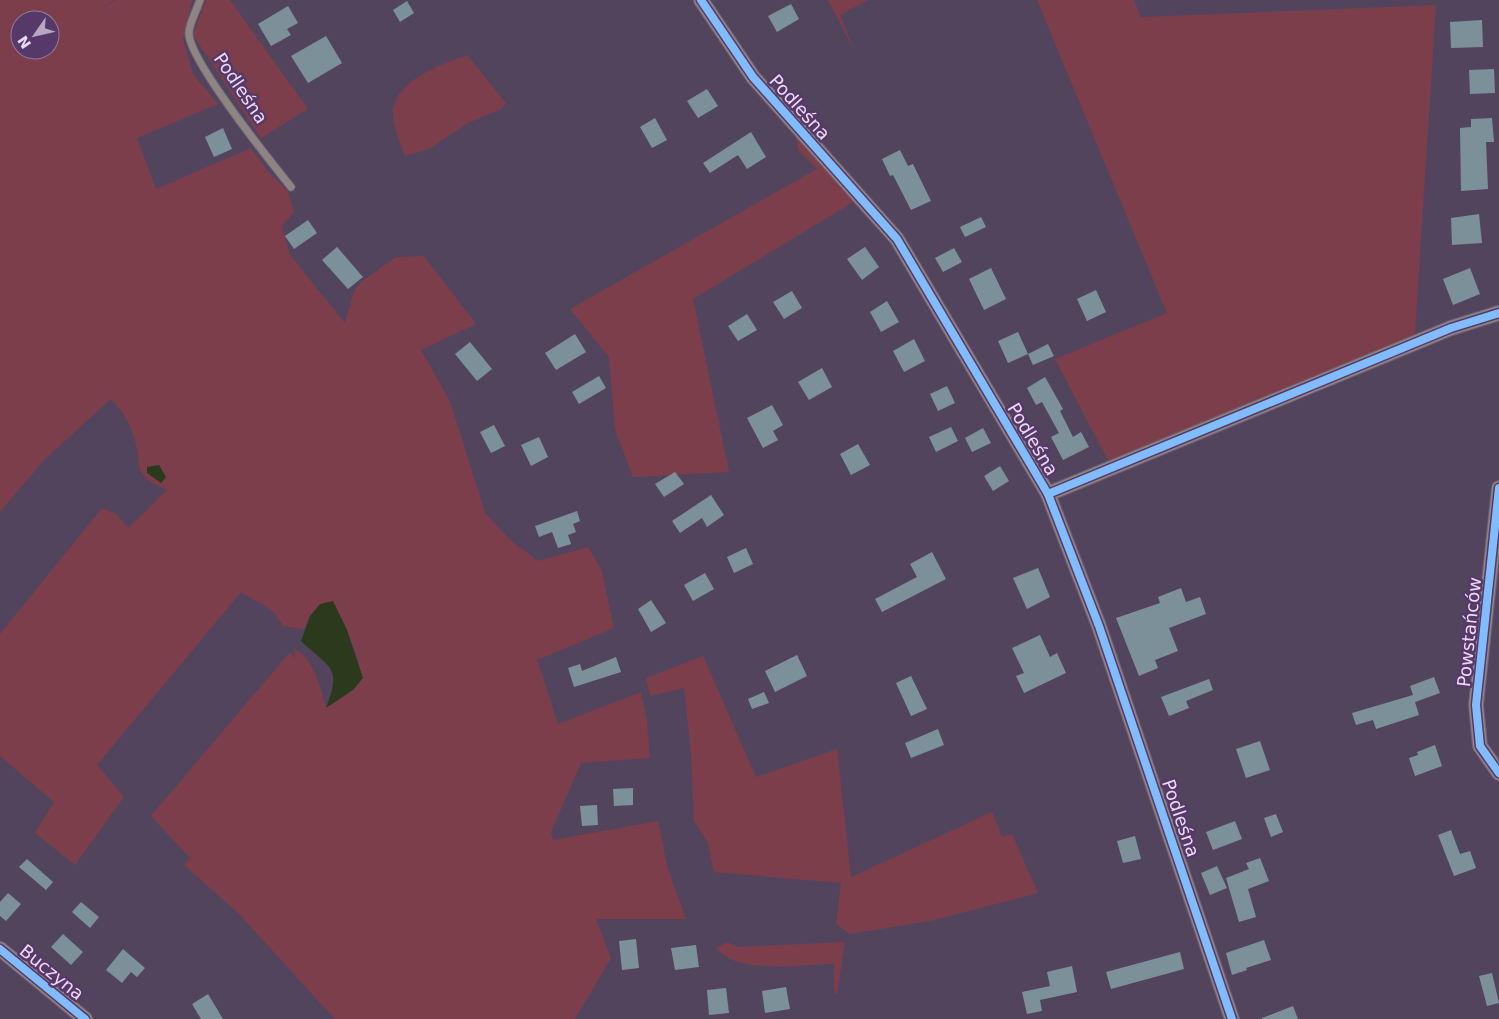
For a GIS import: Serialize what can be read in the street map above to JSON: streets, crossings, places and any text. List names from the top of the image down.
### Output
{
  "streets": {
    "street": ["Podleśna", "Powstańców", "Buczyna"]
  },
  "north": "bottom left"
}
